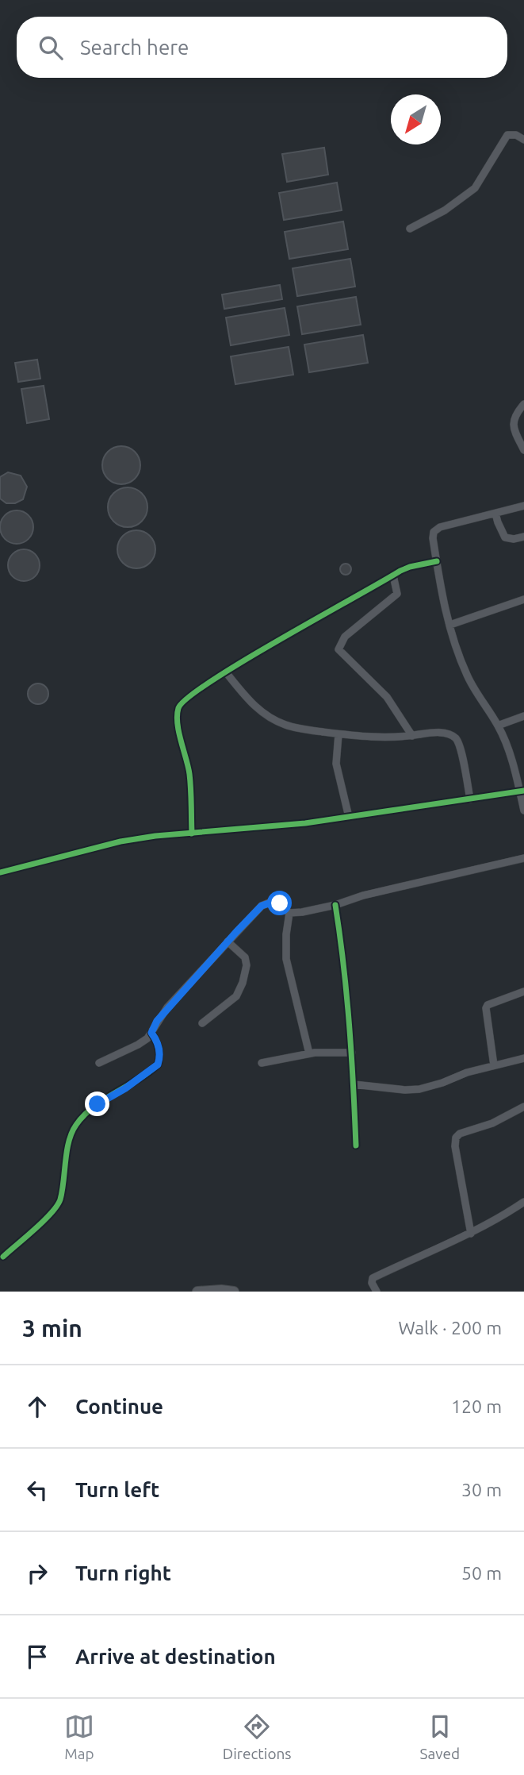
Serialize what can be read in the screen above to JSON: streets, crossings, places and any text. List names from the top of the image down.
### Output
{
  "north": "bottom left",
  "page": {
    "search": "Search here",
    "heading": ["3 min", "Walk · 200 m"],
    "list": [
      ["Continue", "120 m"],
      ["Turn left", "30 m"],
      ["Turn right", "50 m"],
      "Arrive at destination"
    ],
    "nav": ["Map", "Directions", "Saved"]
  }
}
